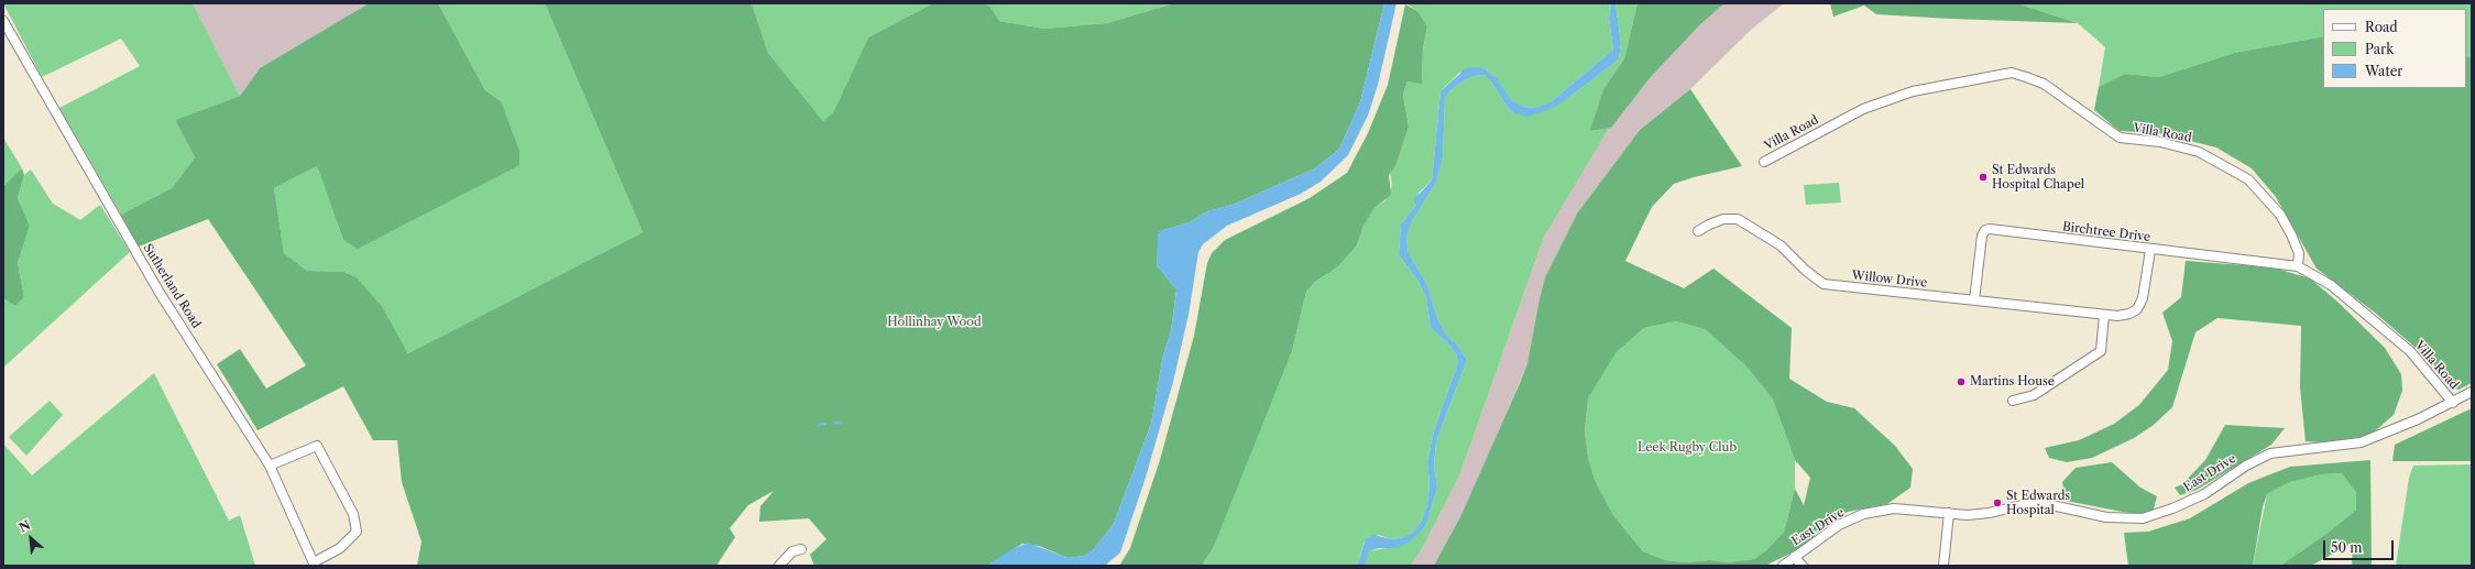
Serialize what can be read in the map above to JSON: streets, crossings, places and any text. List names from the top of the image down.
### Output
{
  "streets": {
    "street": [
      "Villa Road",
      "Birchtree Drive",
      "Willow Drive",
      "Sutherland Road",
      "East Drive"
    ]
  },
  "crossings": [
    ["Villa Road", "Birchtree Drive"],
    ["Villa Road", "East Drive"],
    ["Birchtree Drive", "Willow Drive"]
  ],
  "parks": ["Hollinhay Wood", "Leek Rugby Club"],
  "places": ["St Edwards Hospital Chapel", "Martins House", "St Edwards Hospital"],
  "legend": ["Road", "Park", "Water"],
  "scale_bar": "50 m",
  "north": "top left"
}
